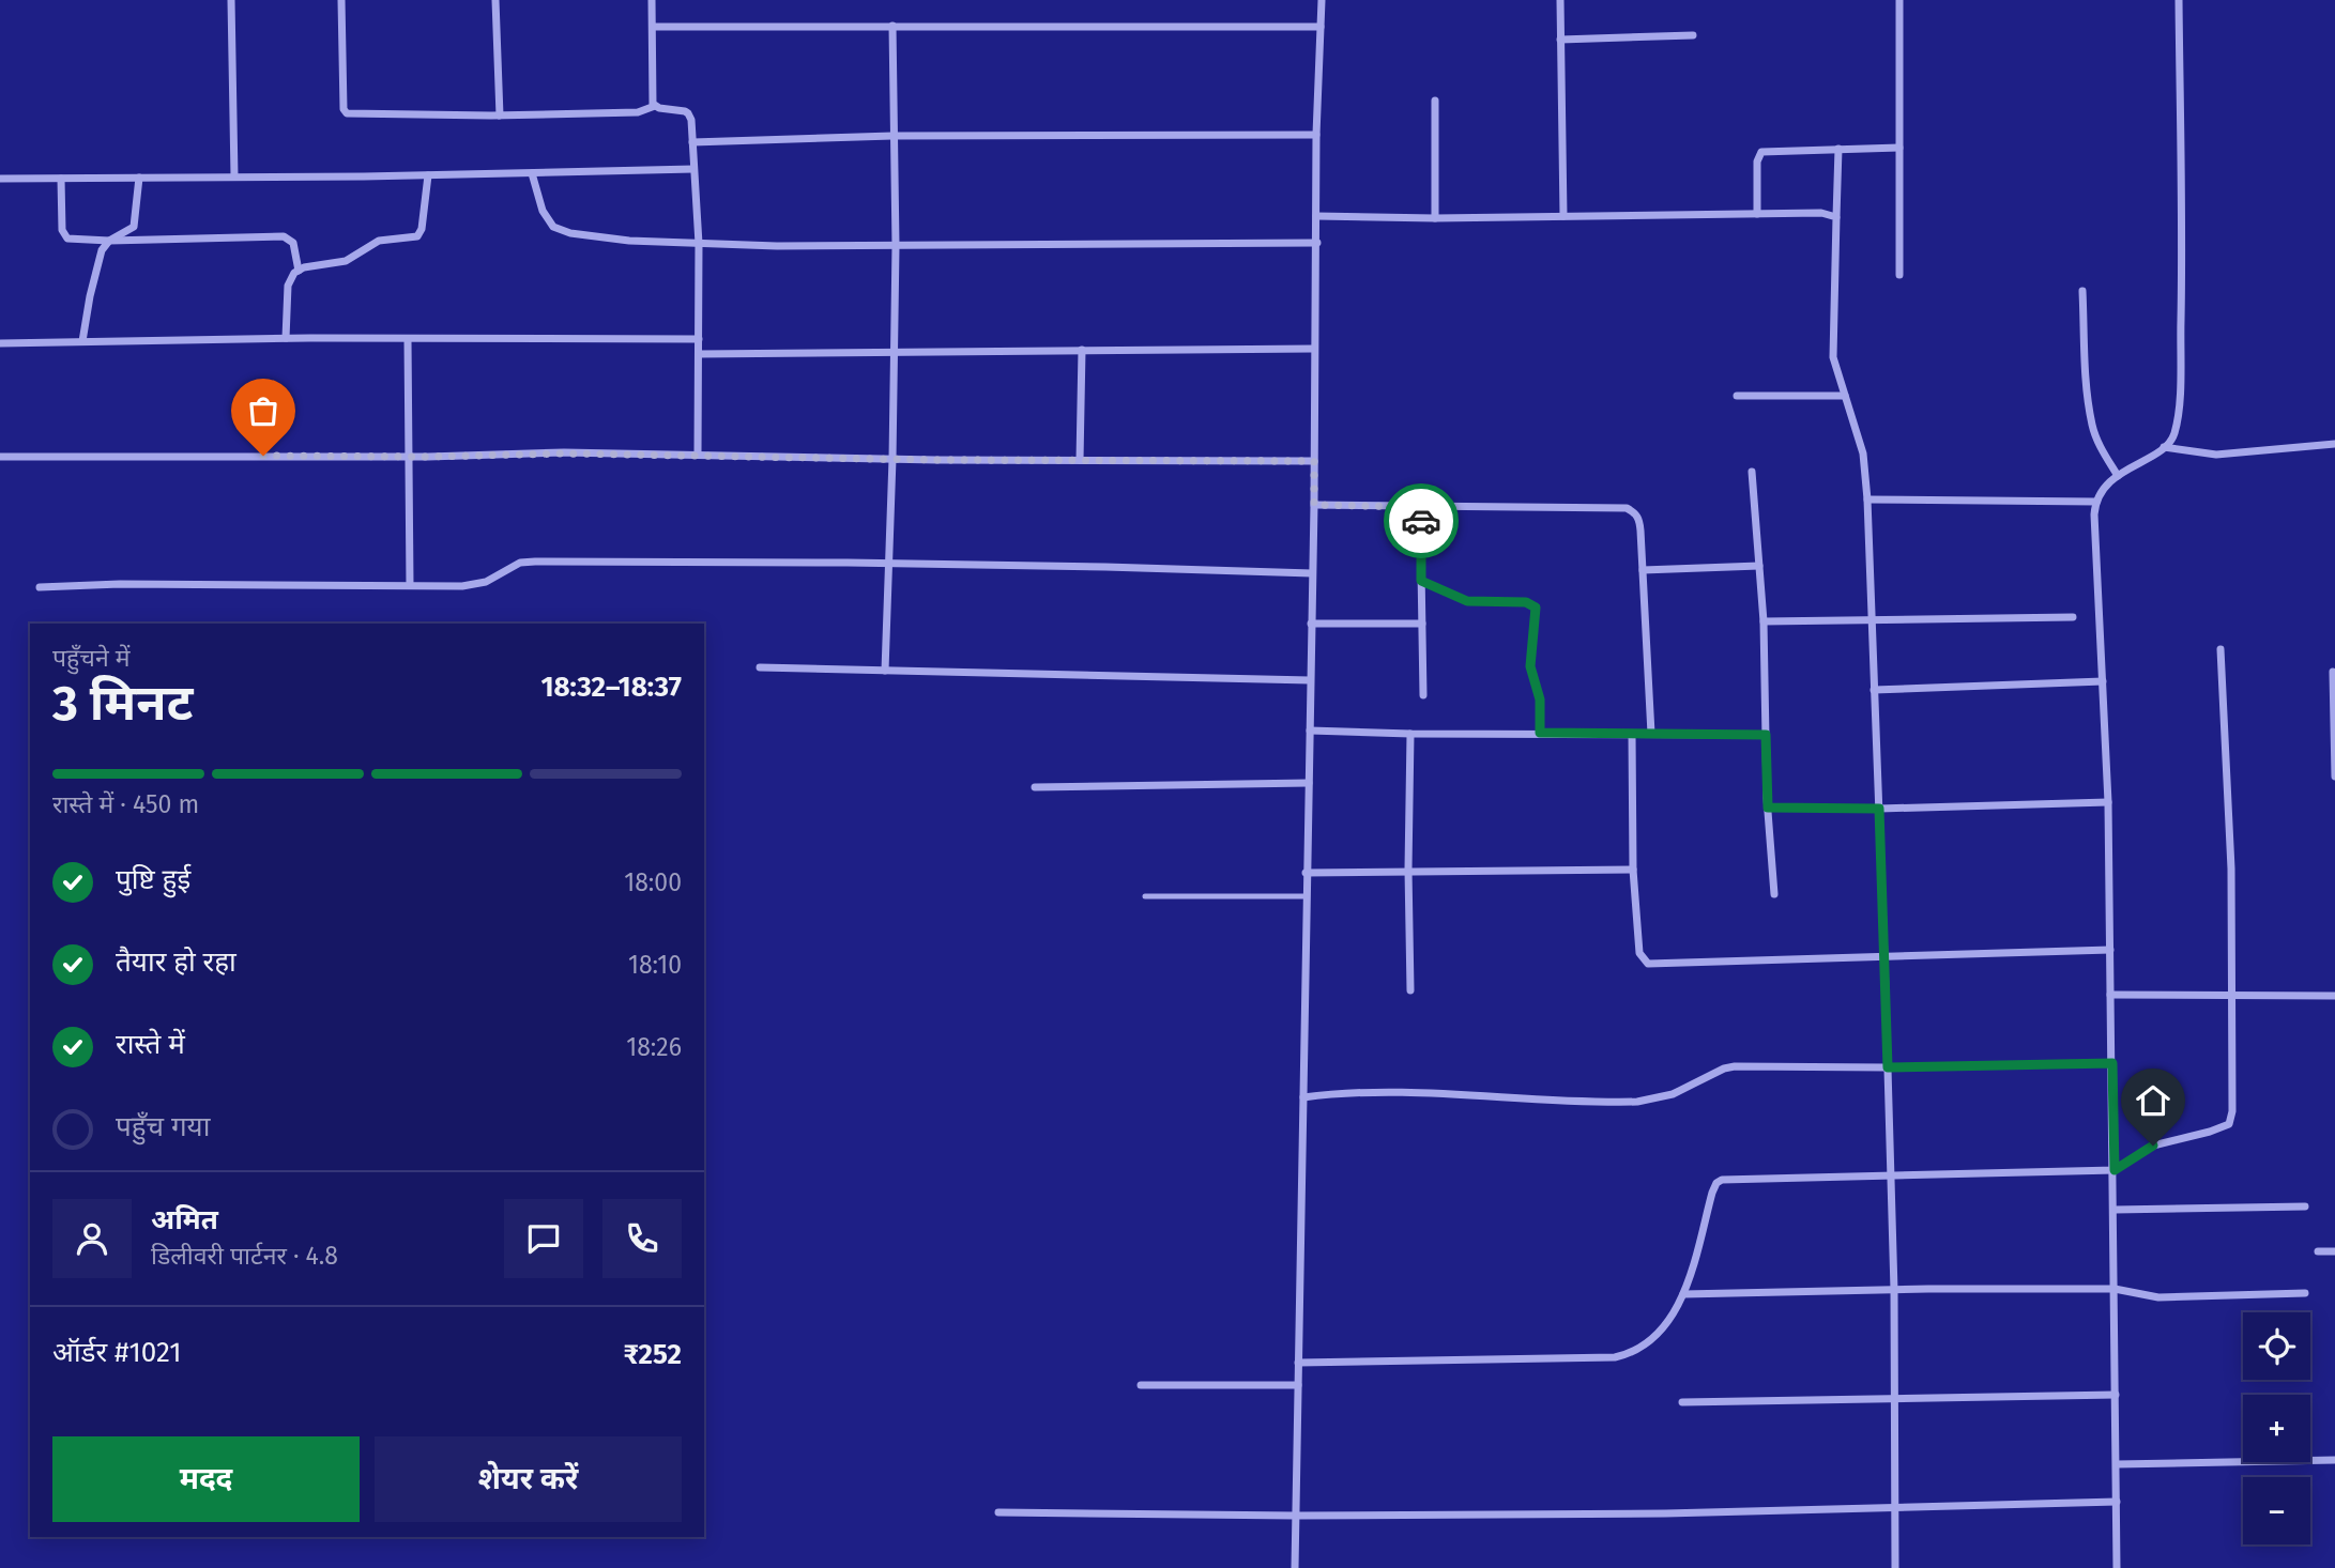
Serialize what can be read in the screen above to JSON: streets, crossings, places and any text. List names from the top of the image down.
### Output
{
  "page": {
    "heading": ["3 मिनट", "पहुँचने में", "18:32–18:37"],
    "panel": [
      "अमित",
      "डिलीवरी पार्टनर · 4.8",
      "ऑर्डर #1021",
      "₹252"
    ],
    "bar": "रास्ते में · 450 m",
    "list": [
      ["पुष्टि हुई", "18:00"],
      ["तैयार हो रहा", "18:10"],
      ["रास्ते में", "18:26"],
      "पहुँच गया"
    ],
    "map_buttons": ["+", "−"],
    "buttons": ["मदद", "शेयर करें"]
  }
}
